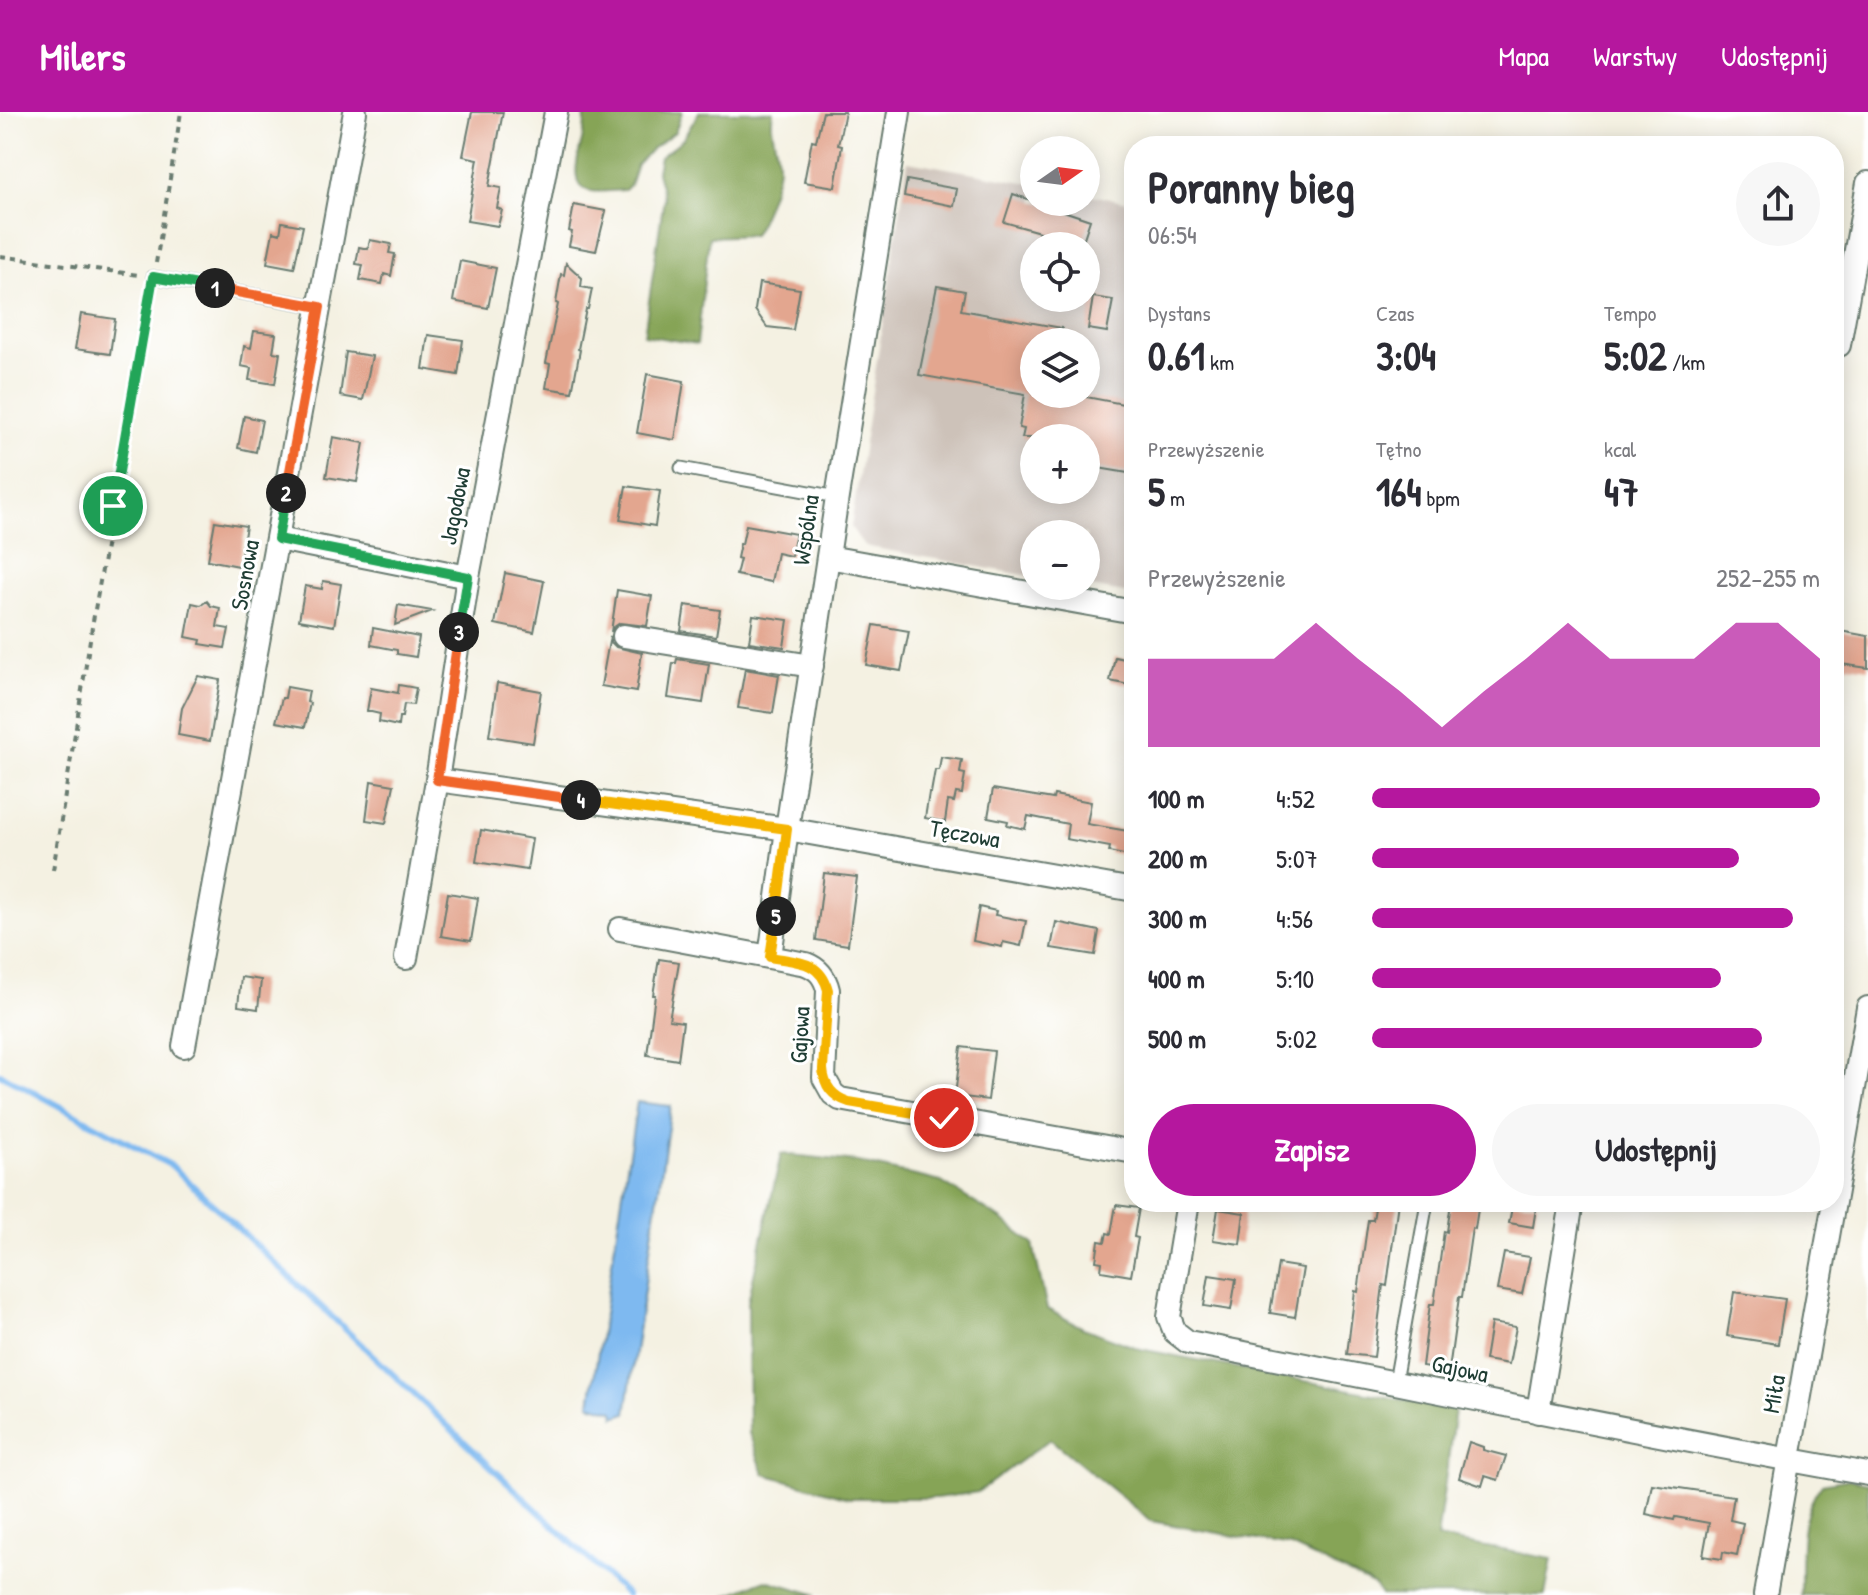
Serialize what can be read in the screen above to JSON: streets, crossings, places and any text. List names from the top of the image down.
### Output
{
  "streets": {
    "street": [
      "Jagodowa",
      "Wspólna",
      "Sosnowa",
      "Tęczowa",
      "Gajowa",
      "Miła"
    ]
  },
  "crossings": [
    ["Jagodowa", "Tęczowa"],
    ["Wspólna", "Tęczowa"],
    ["Wspólna", "Gajowa"],
    ["Gajowa", "Miła"]
  ],
  "north": "right",
  "page": {
    "header": "Milers",
    "nav": ["Mapa", "Warstwy", "Udostępnij"],
    "map_buttons": ["+", "−"],
    "heading": ["Poranny bieg", "06:54"],
    "pins": [
      "1",
      "2",
      "3",
      "4",
      "5"
    ],
    "stats": [
      ["Dystans", "0.61 km"],
      ["Czas", "3:04"],
      ["Tempo", "5:02 /km"],
      ["Przewyższenie", "5 m"],
      ["Tętno", "164 bpm"],
      ["kcal", "47"]
    ],
    "chart": ["Przewyższenie", "252–255 m"],
    "list": [
      {
        "name": "100 m",
        "note": "4:52"
      },
      {
        "name": "200 m",
        "note": "5:07"
      },
      {
        "name": "300 m",
        "note": "4:56"
      },
      {
        "name": "400 m",
        "note": "5:10"
      },
      {
        "name": "500 m",
        "note": "5:02"
      }
    ],
    "buttons": ["Zapisz", "Udostępnij"]
  }
}
